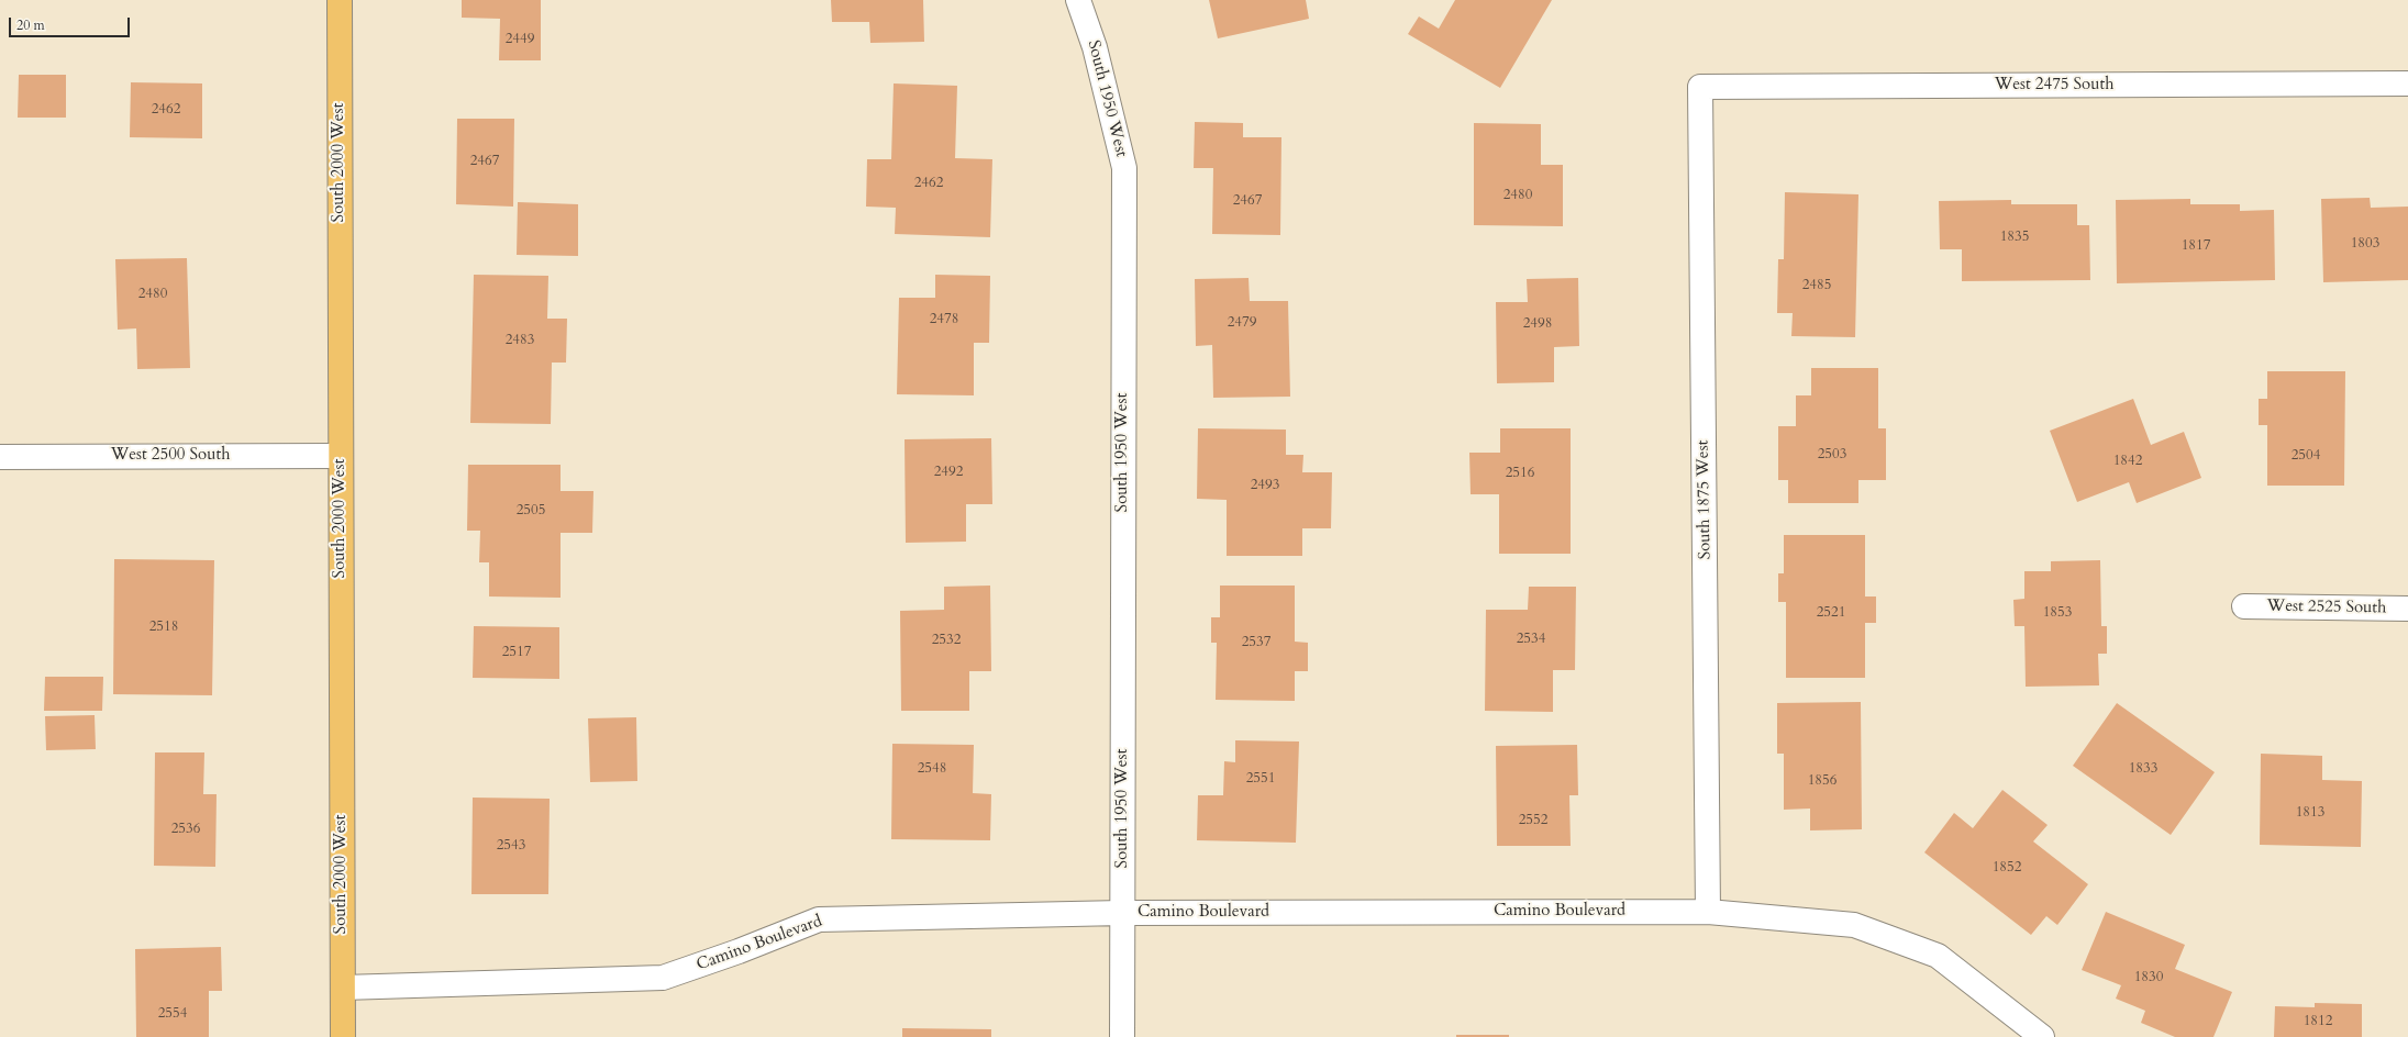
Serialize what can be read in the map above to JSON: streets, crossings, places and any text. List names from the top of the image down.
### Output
{
  "streets": {
    "main road": ["South 2000 West"],
    "street": [
      "West 2475 South",
      "South 1950 West",
      "West 2500 South",
      "South 1875 West",
      "West 2525 South",
      "Camino Boulevard"
    ]
  },
  "crossings": [
    ["West 2475 South", "South 1875 West"],
    ["South 1950 West", "Camino Boulevard"],
    ["South 2000 West", "West 2500 South"],
    ["South 2000 West", "Camino Boulevard"],
    ["South 1875 West", "Camino Boulevard"]
  ],
  "house_numbers": [
    "2449",
    "2462",
    "2467",
    "2462",
    "2480",
    "2467",
    "1835",
    "1803",
    "1817",
    "2485",
    "2480",
    "2478",
    "2479",
    "2498",
    "2483",
    "2503",
    "2504",
    "1842",
    "2492",
    "2516",
    "2493",
    "2505",
    "2521",
    "1853",
    "2518",
    "2534",
    "2532",
    "2537",
    "2517",
    "2548",
    "1833",
    "2551",
    "1856",
    "1813",
    "2552",
    "2536",
    "2543",
    "1852",
    "1830",
    "2554",
    "1812"
  ],
  "scale_bar": "20 m"
}
